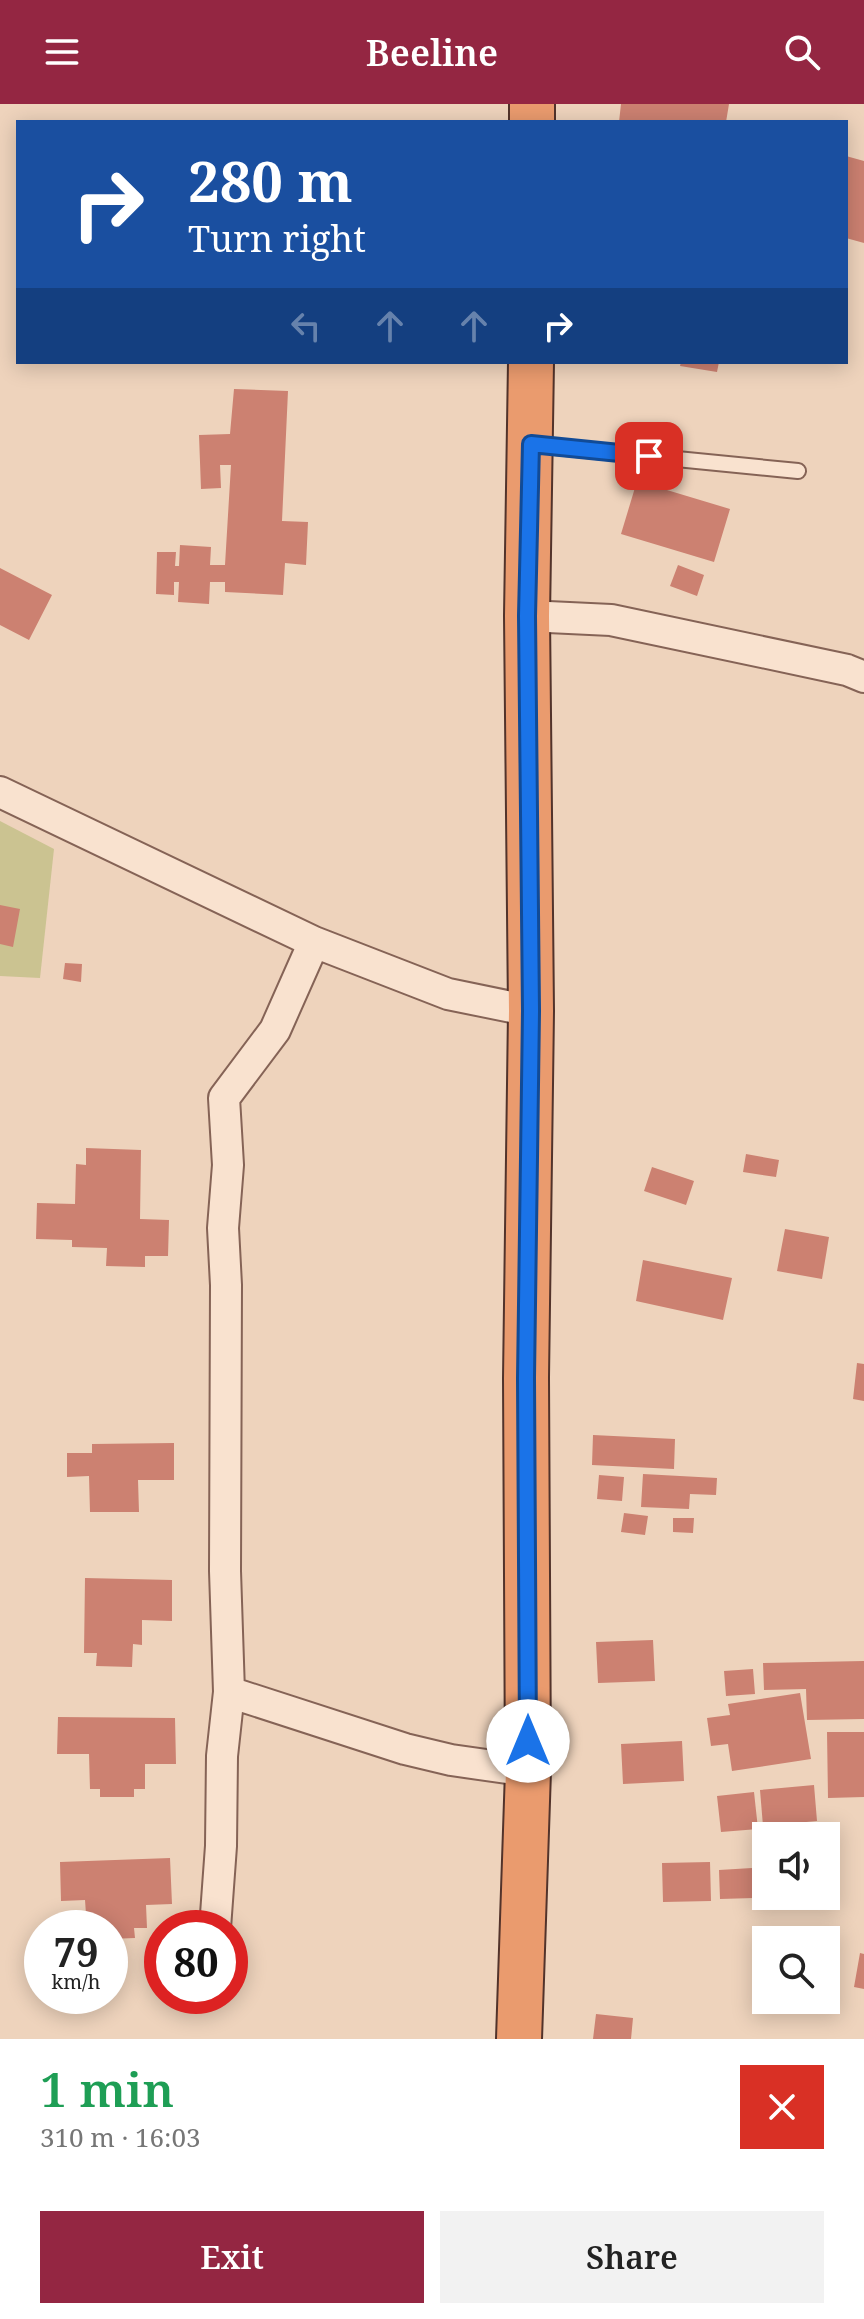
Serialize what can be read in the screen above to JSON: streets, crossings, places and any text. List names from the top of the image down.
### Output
{
  "page": {
    "header": "Beeline",
    "turn": ["280 m", "Turn right"],
    "speed": "79 km/h",
    "limit": "80",
    "heading": ["1 min", "310 m · 16:03"],
    "buttons": ["Exit", "Share"]
  }
}
